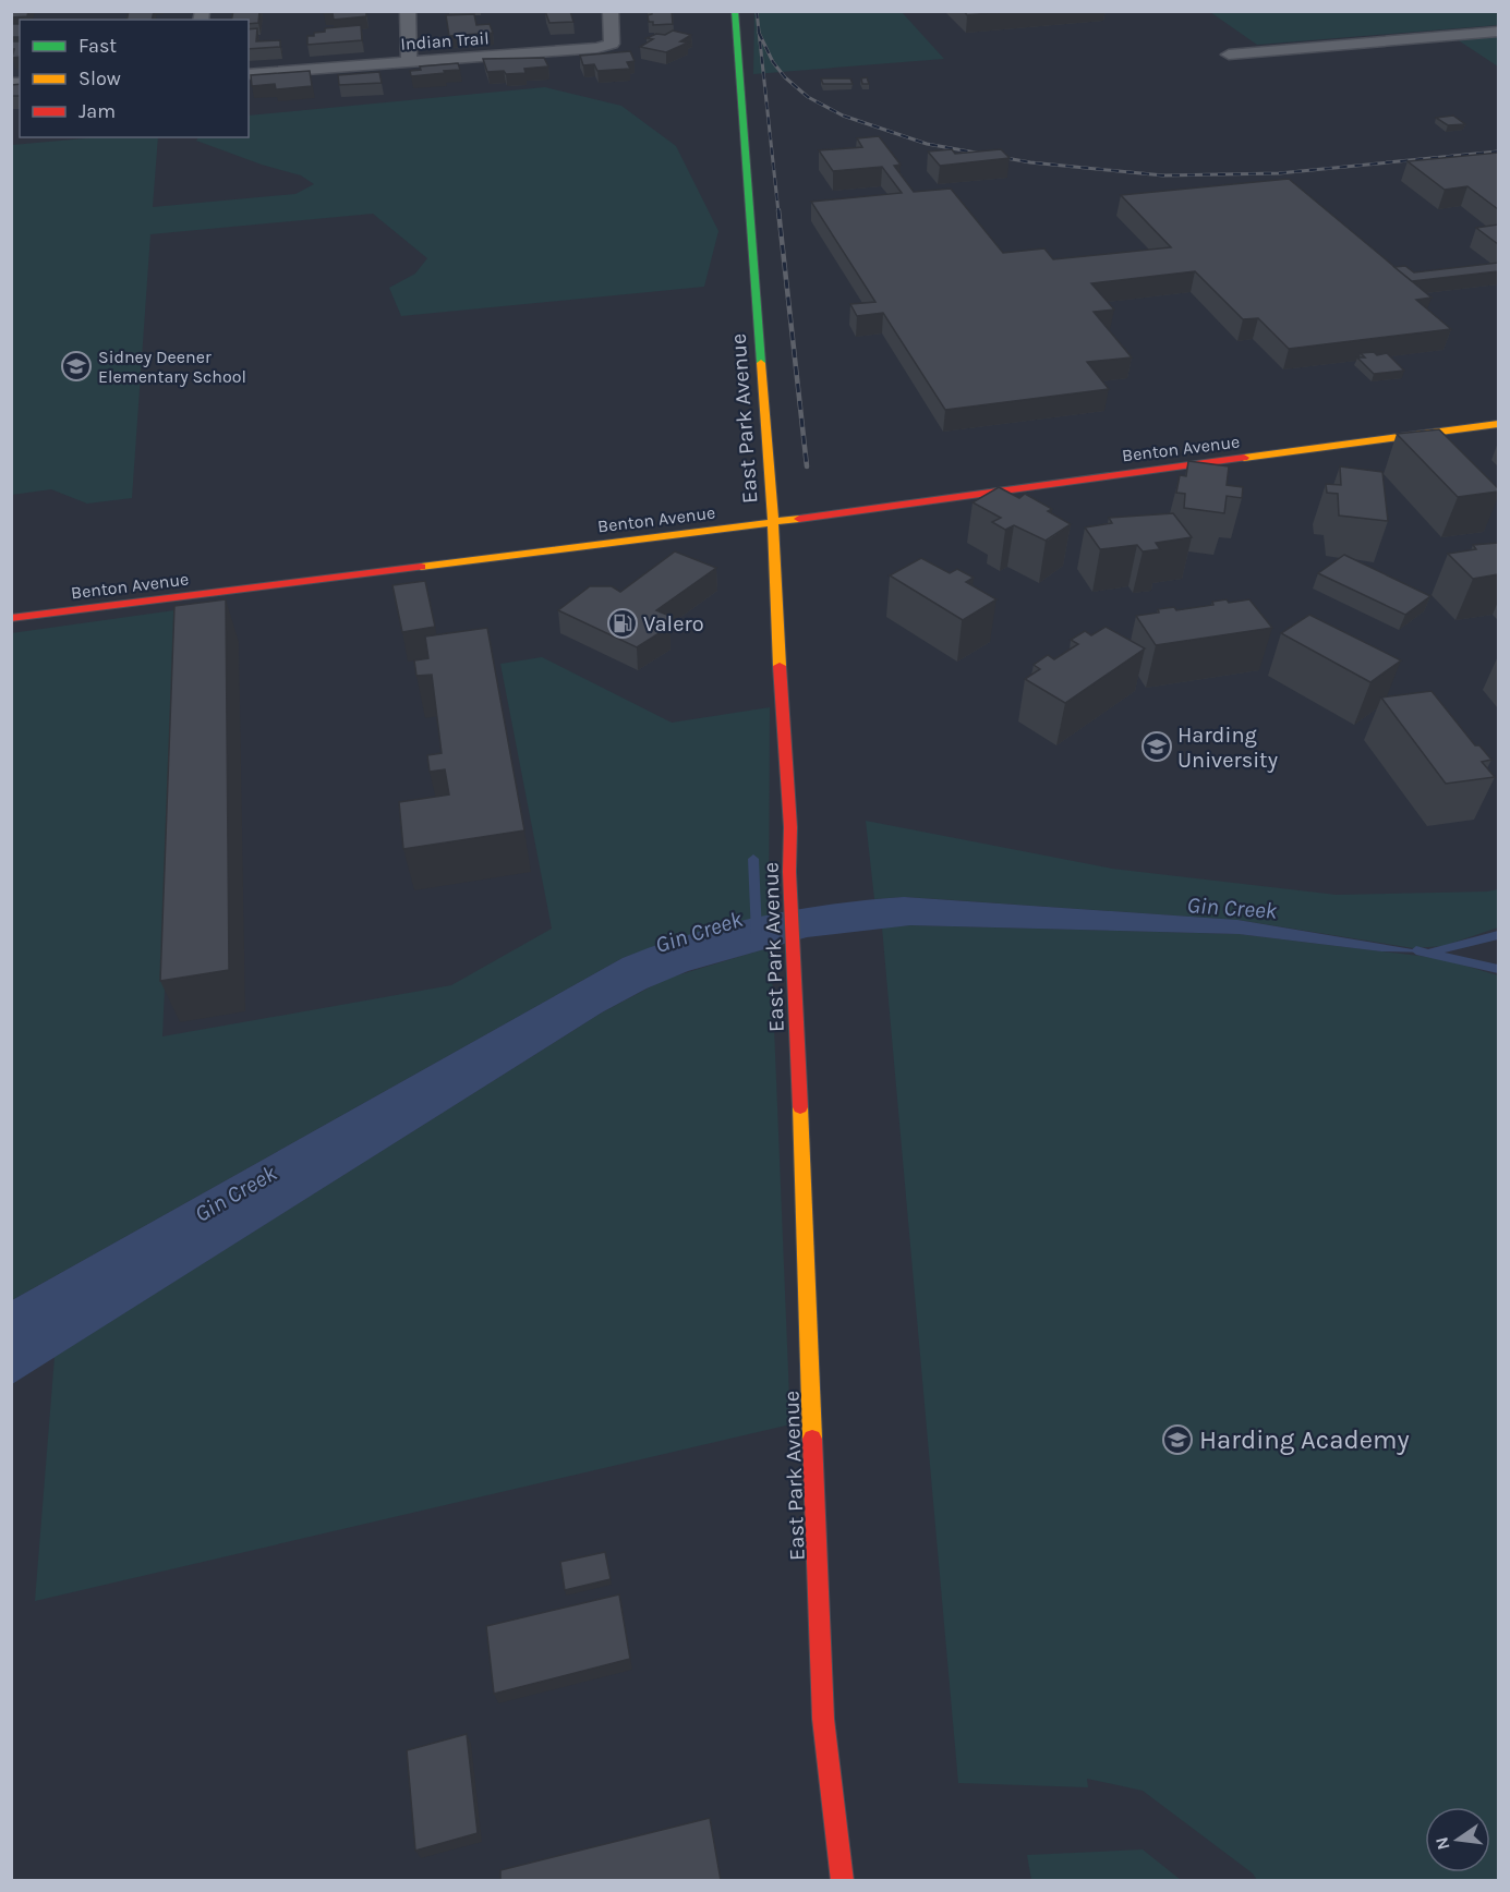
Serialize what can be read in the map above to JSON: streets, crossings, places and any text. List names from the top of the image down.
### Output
{
  "streets": {
    "street": ["Indian Trail", "East Park Avenue", "Benton Avenue"]
  },
  "crossings": [
    ["East Park Avenue", "Benton Avenue"]
  ],
  "water": ["Gin Creek"],
  "places": {
    "school or university": ["Sidney Deener Elementary School", "Harding University", "Harding Academy"],
    "fuel station": ["Valero"]
  },
  "legend": ["Fast", "Slow", "Jam"],
  "north": "left"
}
